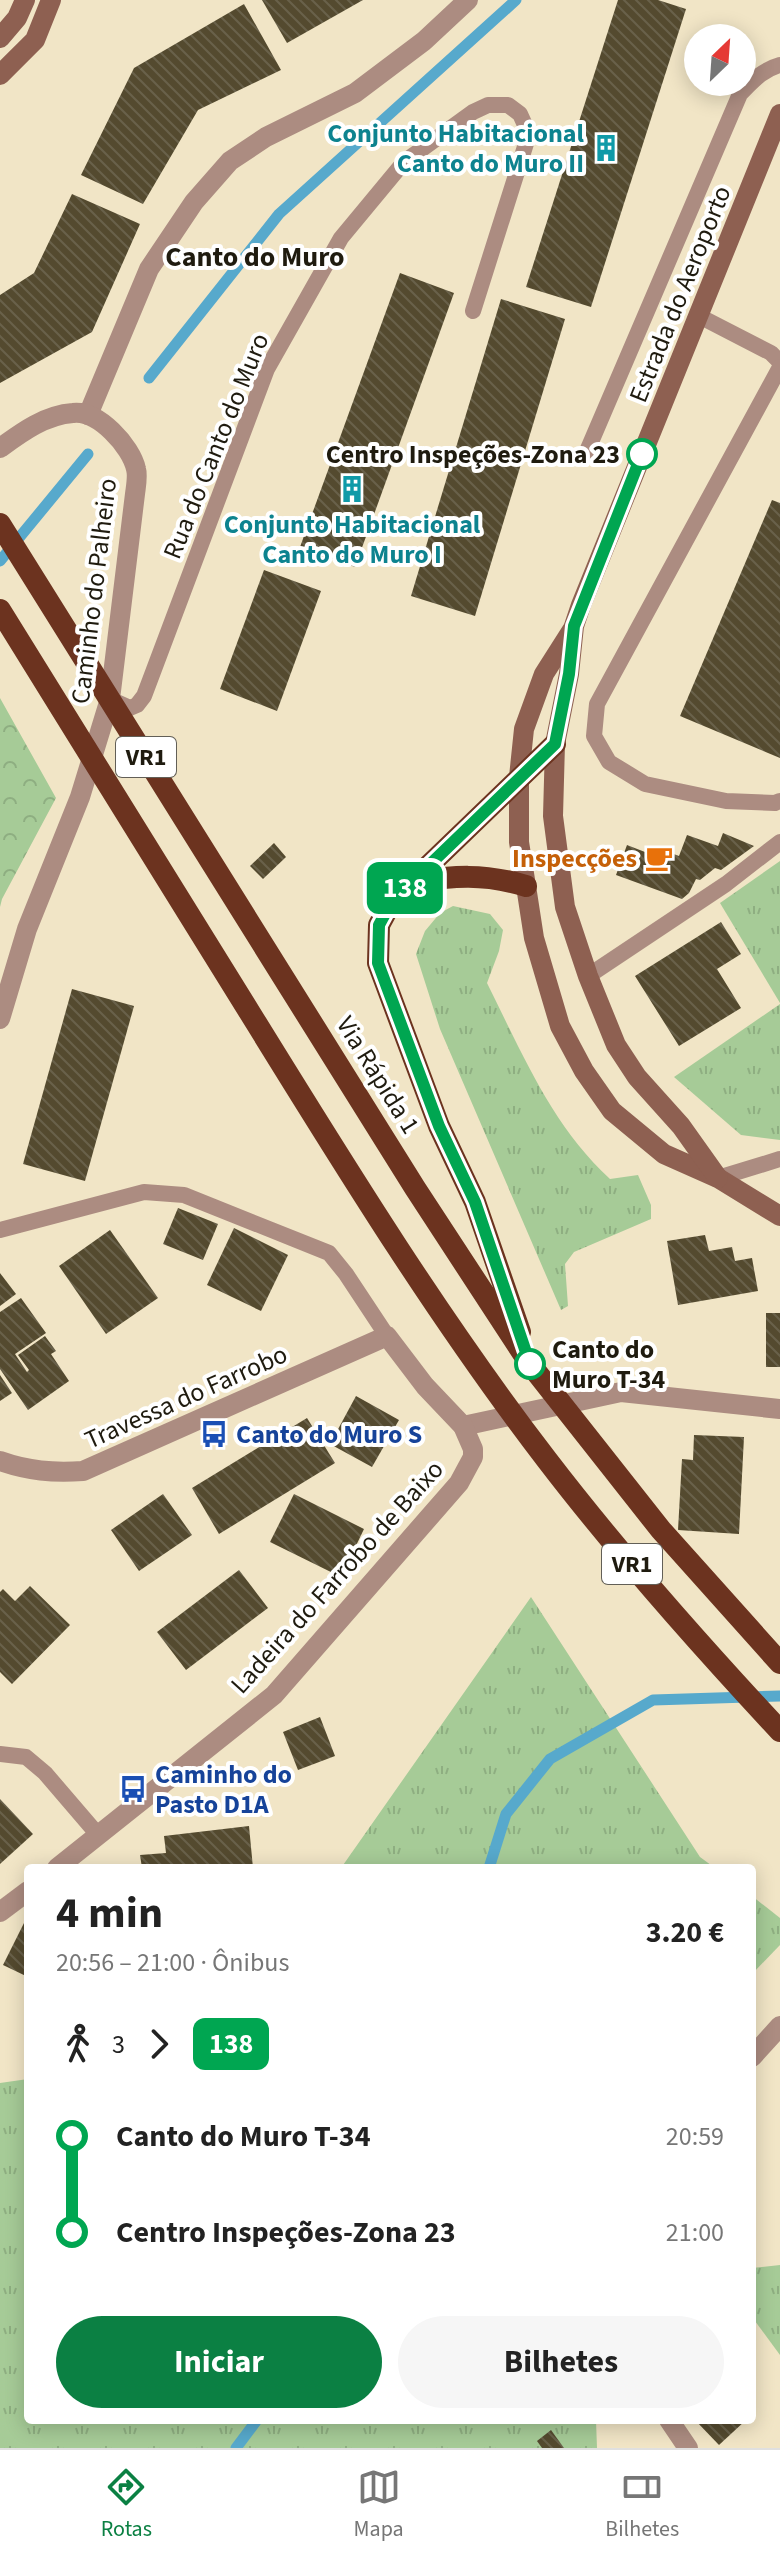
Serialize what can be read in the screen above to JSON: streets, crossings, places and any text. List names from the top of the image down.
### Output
{
  "streets": {
    "highway": ["VR1", "Via Rápida 1"],
    "main road": ["Estrada do Aeroporto"],
    "street": ["Caminho do Palheiro", "Travessa do Farrobo", "Ladeira do Farrobo de Baixo"],
    "lane": ["Rua do Canto do Muro"]
  },
  "crossings": [
    ["Rua do Canto do Muro", "Caminho do Palheiro"]
  ],
  "districts": ["Canto do Muro"],
  "places": {
    "building": ["Conjunto Habitacional Canto do Muro II", "Conjunto Habitacional Canto do Muro I"],
    "other": ["Centro Inspeções-Zona 23", "Canto do Muro T-34"],
    "cafe": ["Inspecções"],
    "bus stop": ["Canto do Muro S", "Caminho do Pasto D1A"]
  },
  "lines": ["bus line 138"],
  "north": "top right",
  "page": {
    "on_map": "138",
    "heading": ["4 min", "20:56 – 21:00 · Ônibus", "3.20 €"],
    "legs": ["3", "138"],
    "list": [
      {
        "name": "Canto do Muro T-34",
        "value": "20:59"
      },
      {
        "name": "Centro Inspeções-Zona 23",
        "value": "21:00"
      }
    ],
    "buttons": ["Iniciar", "Bilhetes"],
    "tabs": ["Rotas", "Mapa", "Bilhetes"]
  }
}
